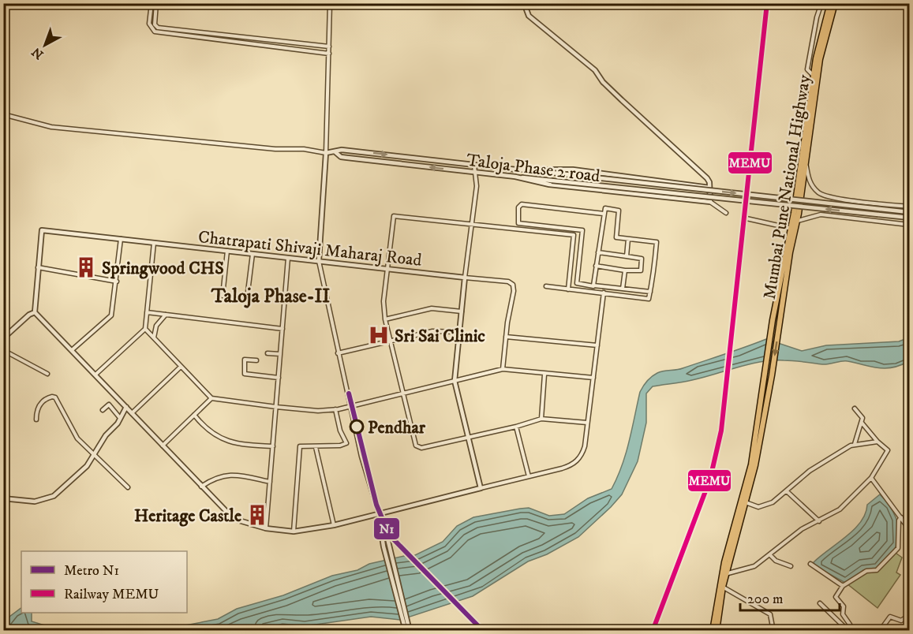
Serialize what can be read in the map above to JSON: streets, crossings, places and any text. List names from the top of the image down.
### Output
{
  "streets": {
    "highway": ["Mumbai Pune National Highway"],
    "street": ["Taloja Phase 2 road", "Chatrapati Shivaji Maharaj Road"]
  },
  "districts": ["Taloja Phase-II"],
  "places": {
    "building": ["Springwood CHS", "Heritage Castle"],
    "hospital": ["Sri Sai Clinic"],
    "other": ["Pendhar"]
  },
  "lines": ["rail line MEMU", "metro line N1"],
  "legend": ["Metro N1", "Railway MEMU"],
  "scale_bar": "200 m",
  "north": "bottom left"
}
